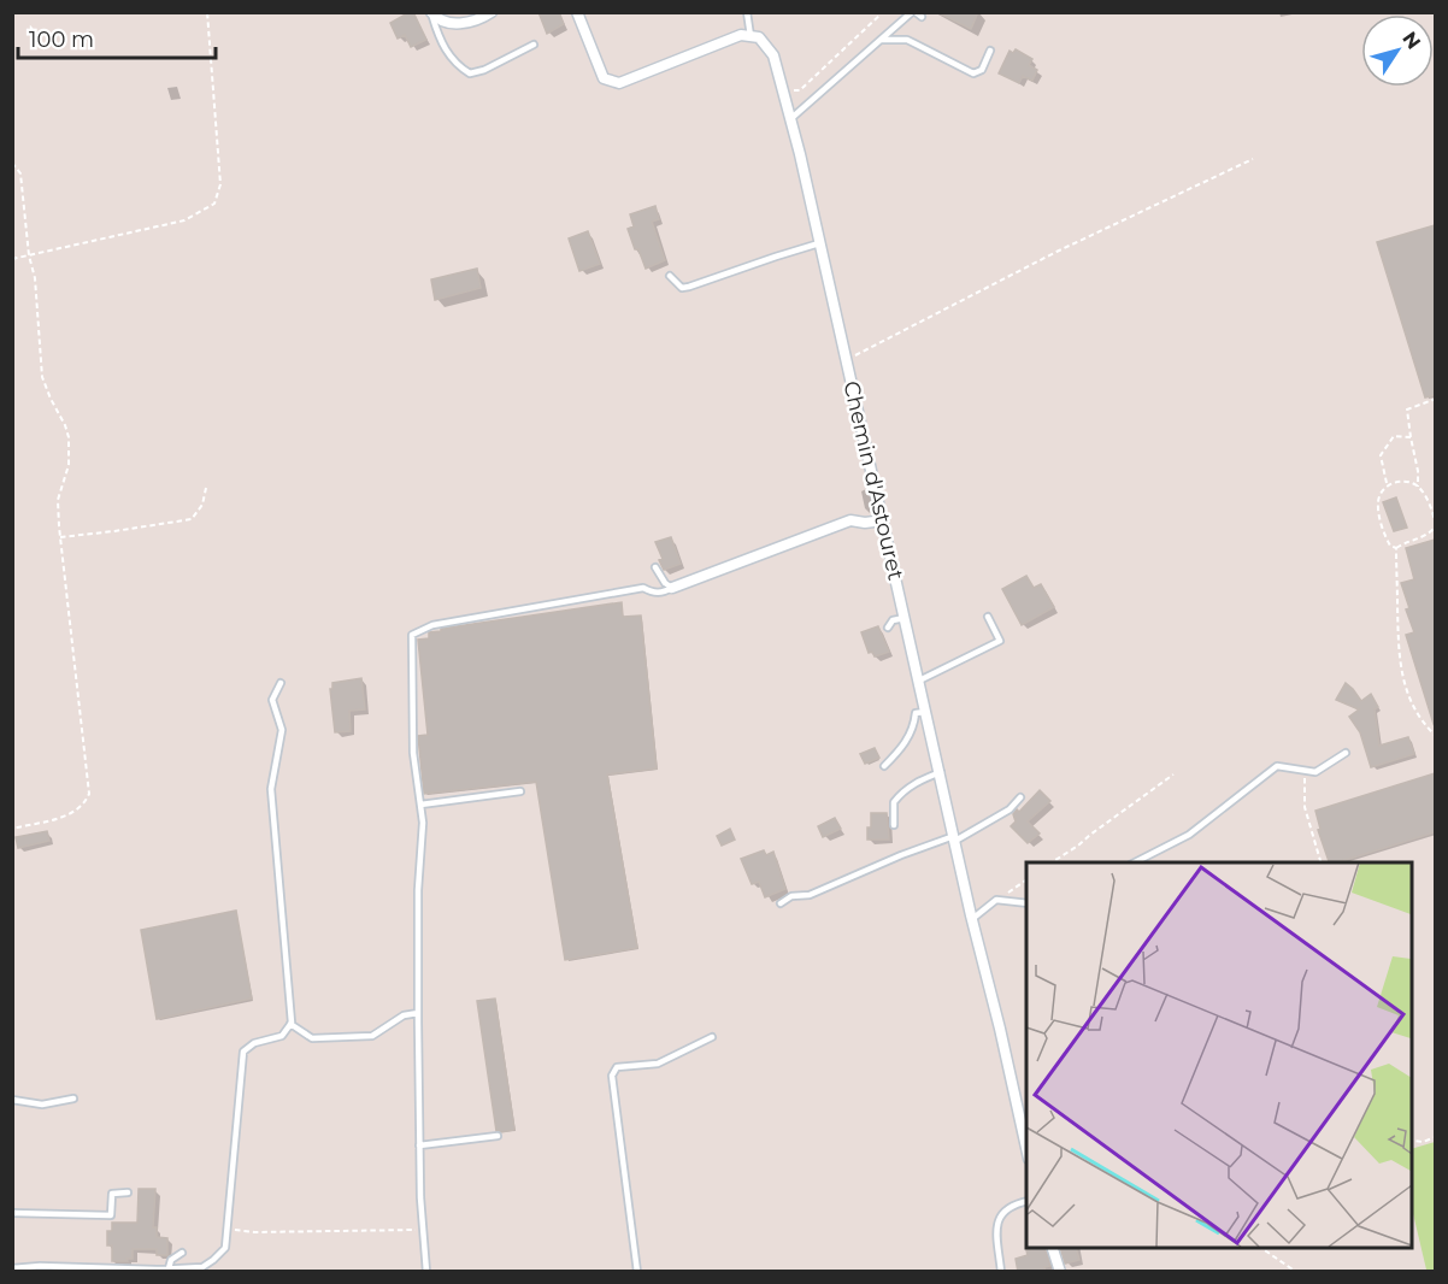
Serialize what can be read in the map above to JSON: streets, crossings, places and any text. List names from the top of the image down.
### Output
{
  "streets": {
    "street": ["Chemin d'Astouret"]
  },
  "scale_bar": "100 m",
  "north": "top right"
}
